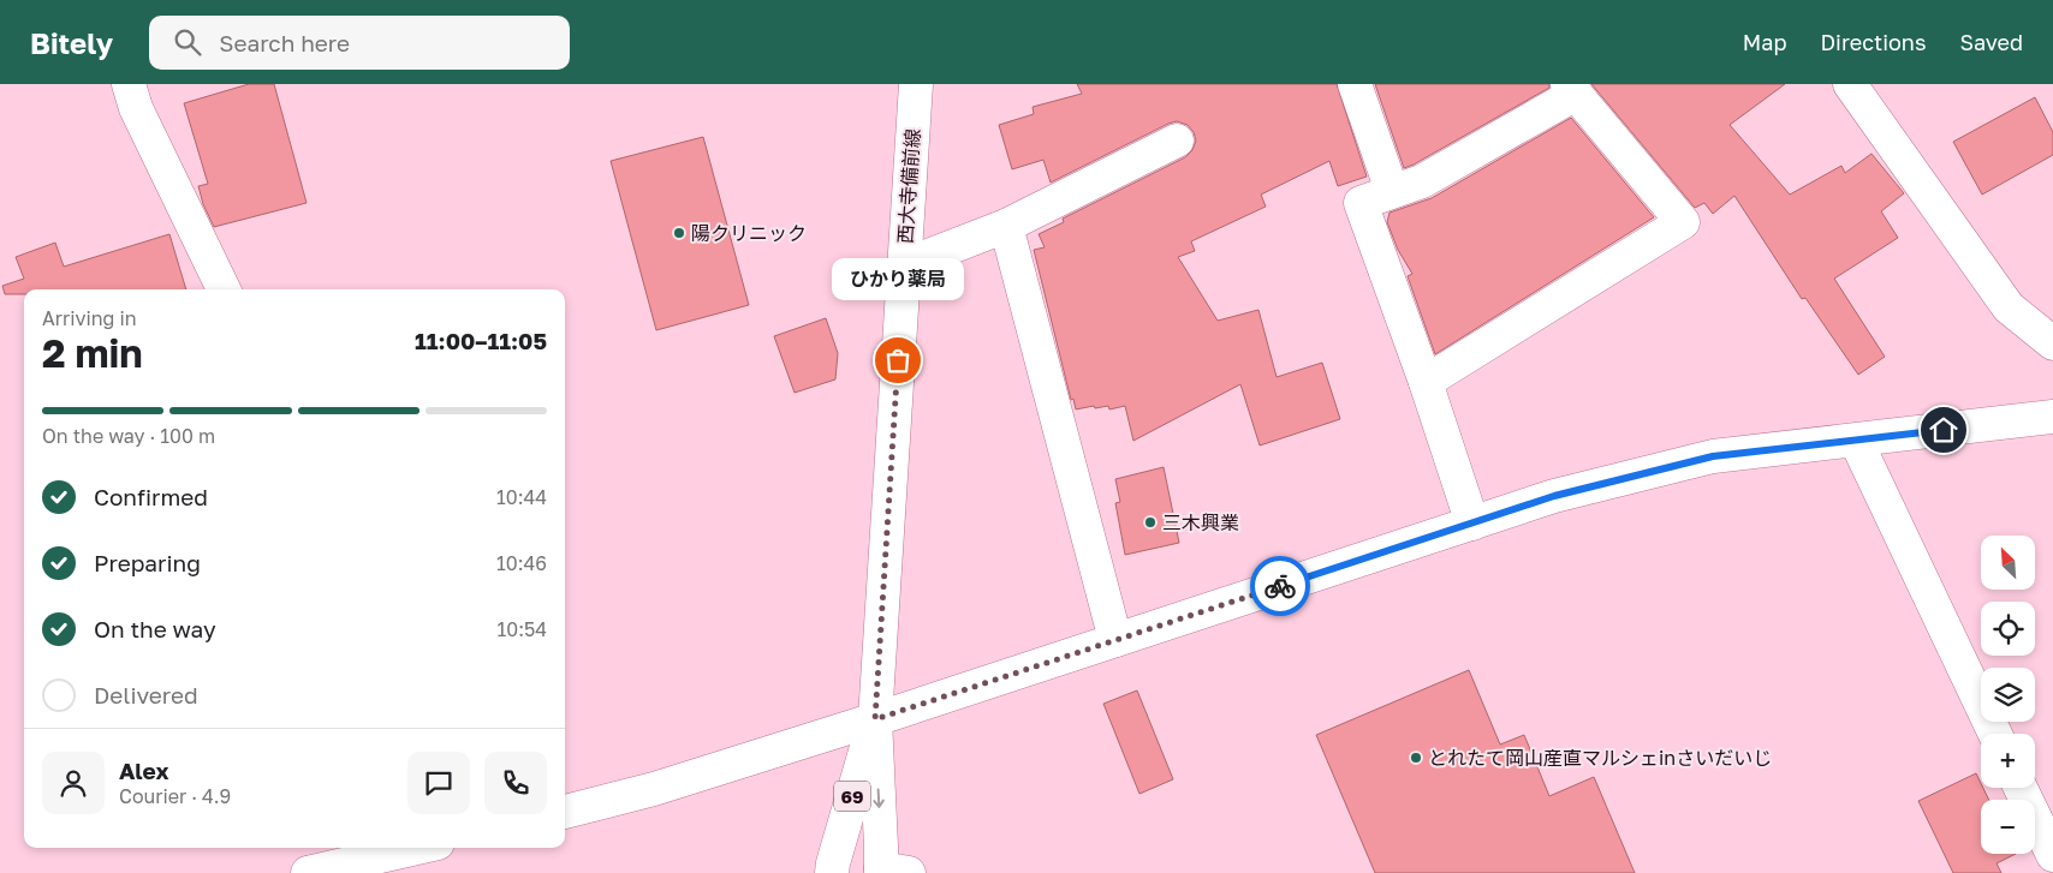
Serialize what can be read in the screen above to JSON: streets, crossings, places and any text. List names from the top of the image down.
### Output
{
  "streets": {
    "street": ["西大寺備前線", "69"]
  },
  "places": [
    "陽クリニック",
    "ひかり薬局",
    "三木興業",
    "とれたて岡山産直マルシェinさいだいじ"
  ],
  "north": "top left",
  "page": {
    "header": "Bitely",
    "search": "Search here",
    "nav": ["Map", "Directions", "Saved"],
    "bubble": "ひかり薬局",
    "heading": ["2 min", "Arriving in", "11:00–11:05"],
    "panel": ["Alex", "Courier · 4.9"],
    "bar": "On the way · 100 m",
    "list": [
      ["Confirmed", "10:44"],
      ["Preparing", "10:46"],
      ["On the way", "10:54"],
      "Delivered"
    ],
    "map_buttons": ["+", "−"]
  }
}
